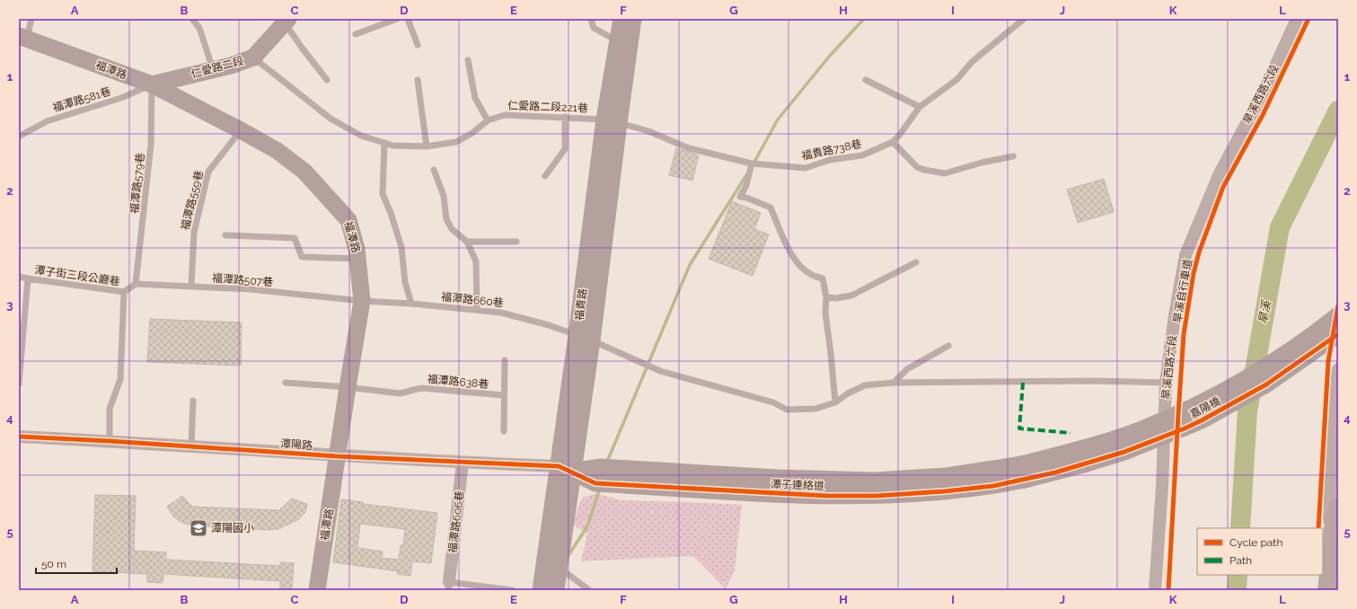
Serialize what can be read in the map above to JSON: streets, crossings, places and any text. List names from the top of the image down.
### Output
{
  "streets": {
    "street": [
      "仁愛路二段",
      "福潭路",
      "旱溪西路六段",
      "福貴路",
      "嘉陽橋",
      "潭陽路",
      "潭子連絡道",
      "福潭路606巷"
    ],
    "lane": [
      "福潭路581巷",
      "仁愛路二段221巷",
      "福貴路738巷",
      "福潭路579巷",
      "福潭路559巷",
      "潭子街三段公廳巷",
      "福潭路507巷",
      "福潭路660巷",
      "福潭路638巷"
    ],
    "cycle path": ["旱溪自行車道"]
  },
  "crossings": [
    ["仁愛路二段", "福潭路"],
    ["仁愛路二段", "福潭路581巷"],
    ["仁愛路二段", "仁愛路二段221巷"],
    ["仁愛路二段", "福潭路579巷"],
    ["福潭路", "福潭路581巷"],
    ["福潭路", "福潭路579巷"],
    ["福潭路", "福潭路559巷"],
    ["福潭路", "福潭路507巷"],
    ["福潭路", "福潭路660巷"],
    ["福潭路", "福潭路638巷"],
    ["福潭路", "潭陽路"],
    ["旱溪西路六段", "福潭路660巷"],
    ["福潭路581巷", "福潭路579巷"],
    ["仁愛路二段221巷", "福貴路738巷"],
    ["仁愛路二段221巷", "福貴路"],
    ["福貴路738巷", "福貴路"],
    ["福潭路579巷", "福潭路507巷"],
    ["福潭路559巷", "福潭路507巷"],
    ["潭子街三段公廳巷", "潭陽路"],
    ["福潭路507巷", "福潭路660巷"],
    ["福潭路660巷", "福貴路"],
    ["福貴路", "潭陽路"],
    ["福貴路", "潭子連絡道"],
    ["嘉陽橋", "潭子連絡道"],
    ["潭陽路", "潭子連絡道"],
    ["潭陽路", "福潭路606巷"]
  ],
  "water": ["旱溪"],
  "places": {
    "school or university": ["潭陽國小"]
  },
  "legend": ["Cycle path", "Path"],
  "scale_bar": "50 m",
  "grid": {
    "columns": [
      "A",
      "B",
      "C",
      "D",
      "E",
      "F",
      "G",
      "H",
      "I",
      "J",
      "K",
      "L"
    ],
    "rows": [
      "1",
      "2",
      "3",
      "4",
      "5"
    ]
  }
}
